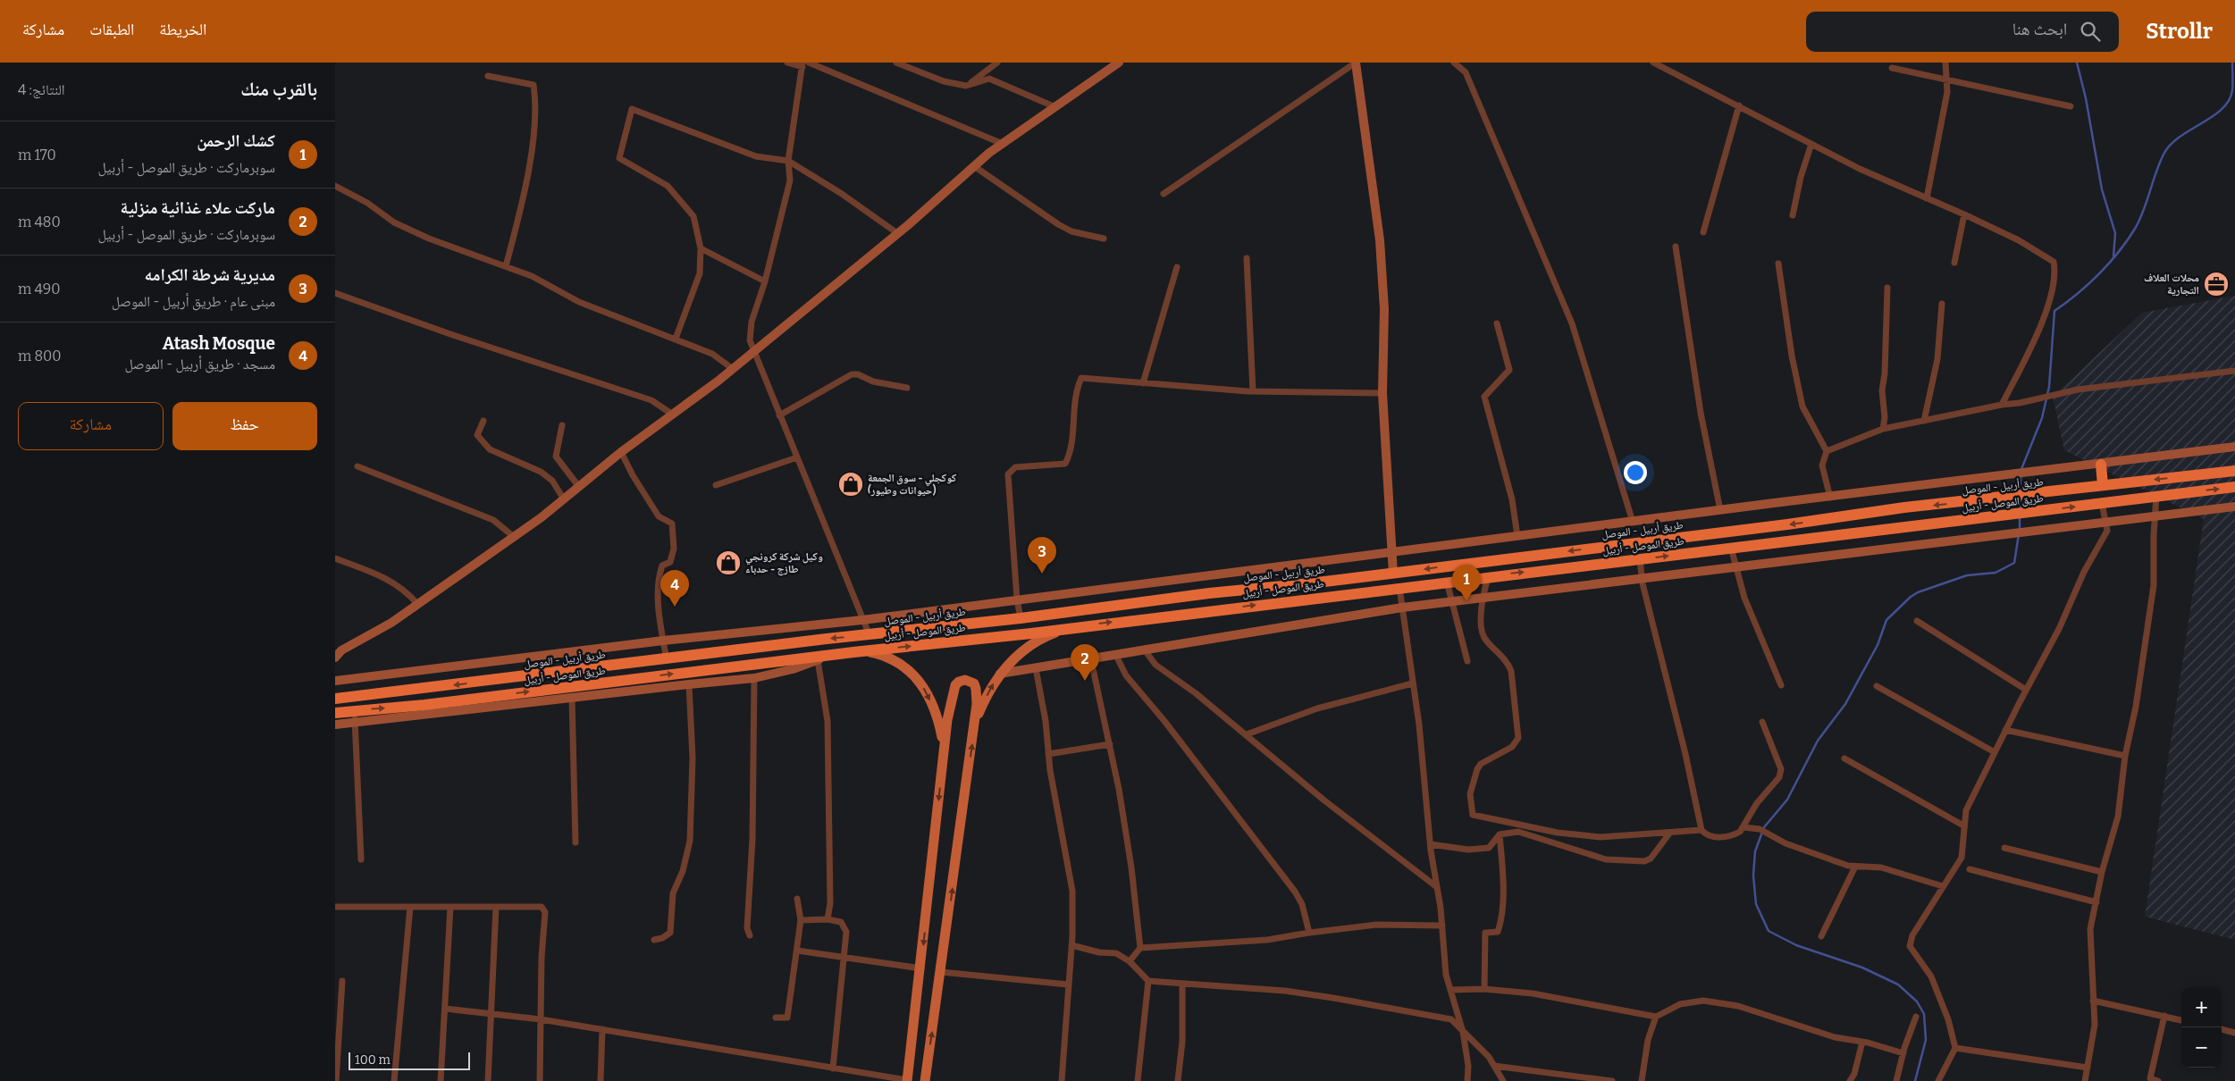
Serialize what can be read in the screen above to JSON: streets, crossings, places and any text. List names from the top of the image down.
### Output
{
  "streets": {
    "highway": ["طريق أربيل - الموصل", "طريق الموصل - أربيل"]
  },
  "one_way": ["طريق أربيل - الموصل", "طريق الموصل - أربيل"],
  "places": {
    "office": ["محلات العلاف التجارية"],
    "shop": ["كوكجلي - سوق الجمعة (حيوانات وطيور)", "وكيل شركة كرونجي طازج - حدباء"]
  },
  "scale_bar": "100 m",
  "page": {
    "header": "Strollr",
    "search": "ابحث هنا",
    "nav": ["الخريطة", "الطبقات", "مشاركة"],
    "heading": ["بالقرب منك", "النتائج: 4"],
    "list": [
      {
        "mark": "1",
        "name": "كشك الرحمن",
        "note": "سوبرماركت · طريق الموصل - أربيل",
        "value": "170 m"
      },
      {
        "mark": "2",
        "name": "ماركت علاء غذائية منزلية",
        "note": "سوبرماركت · طريق الموصل - أربيل",
        "value": "480 m"
      },
      {
        "mark": "3",
        "name": "مديرية شرطة الكرامه",
        "note": "مبنى عام · طريق أربيل - الموصل",
        "value": "490 m"
      },
      {
        "mark": "4",
        "name": "Atash Mosque",
        "note": "مسجد · طريق أربيل - الموصل",
        "value": "800 m"
      }
    ],
    "buttons": ["حفظ", "مشاركة"],
    "pins": [
      "3",
      "1",
      "4",
      "2"
    ],
    "map_buttons": ["+", "−"],
    "scale": "100 m"
  }
}
